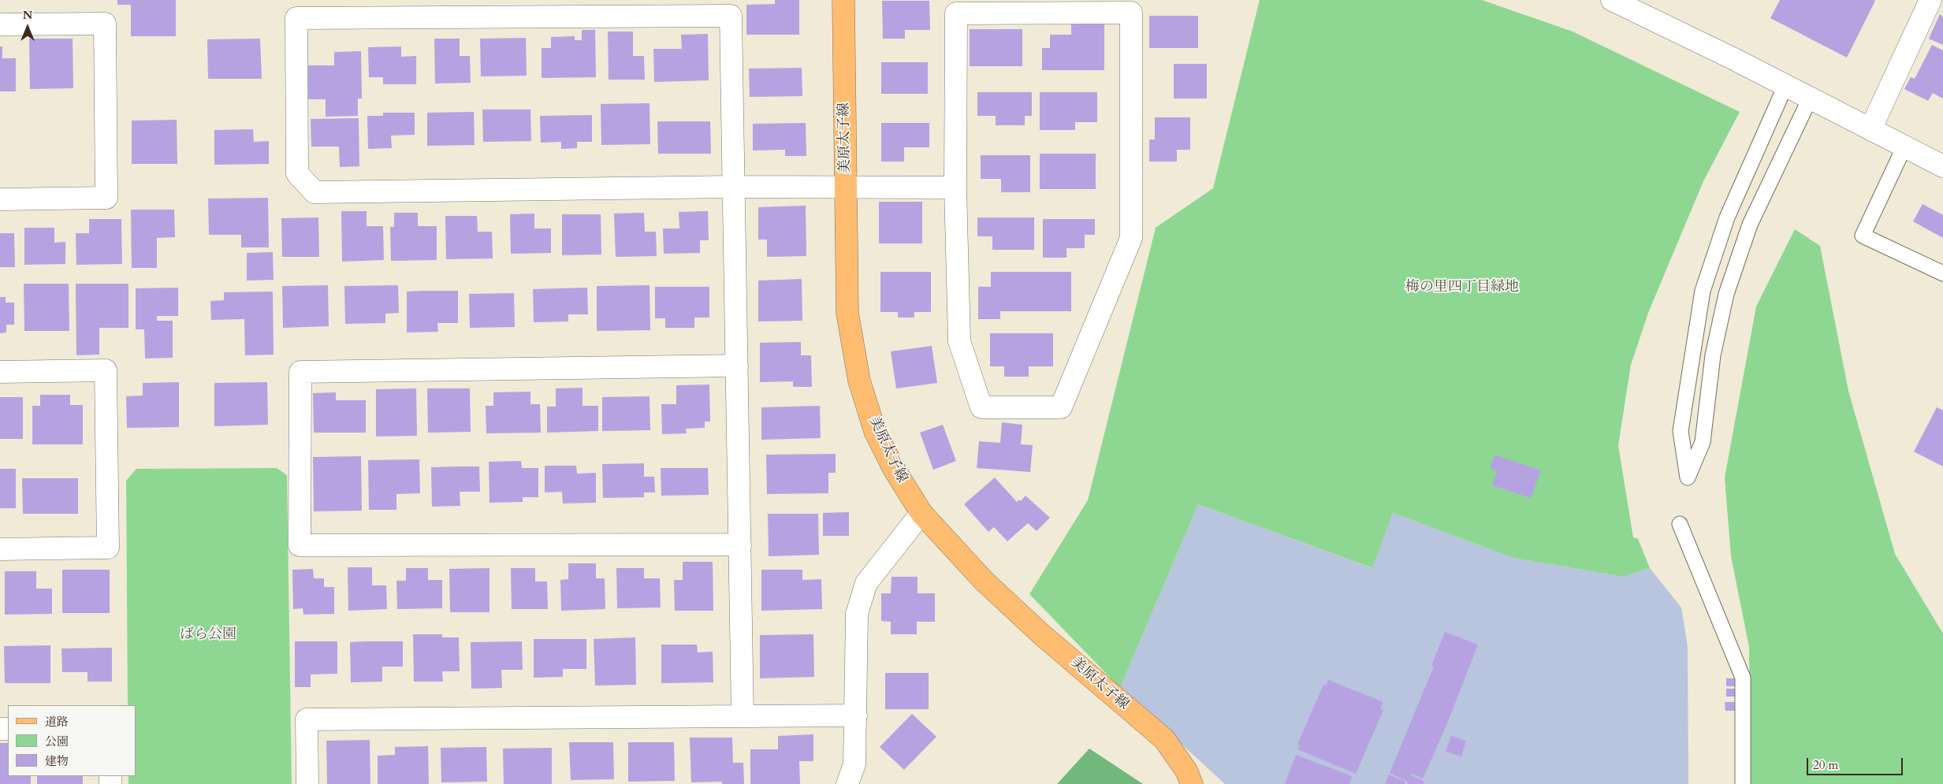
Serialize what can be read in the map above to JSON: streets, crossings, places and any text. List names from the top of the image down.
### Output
{
  "streets": {
    "main road": ["美原太子線"]
  },
  "parks": ["梅の里四丁目緑地", "ばら公園"],
  "legend": ["道路", "公園", "建物"],
  "scale_bar": "20 m",
  "north": "top"
}
